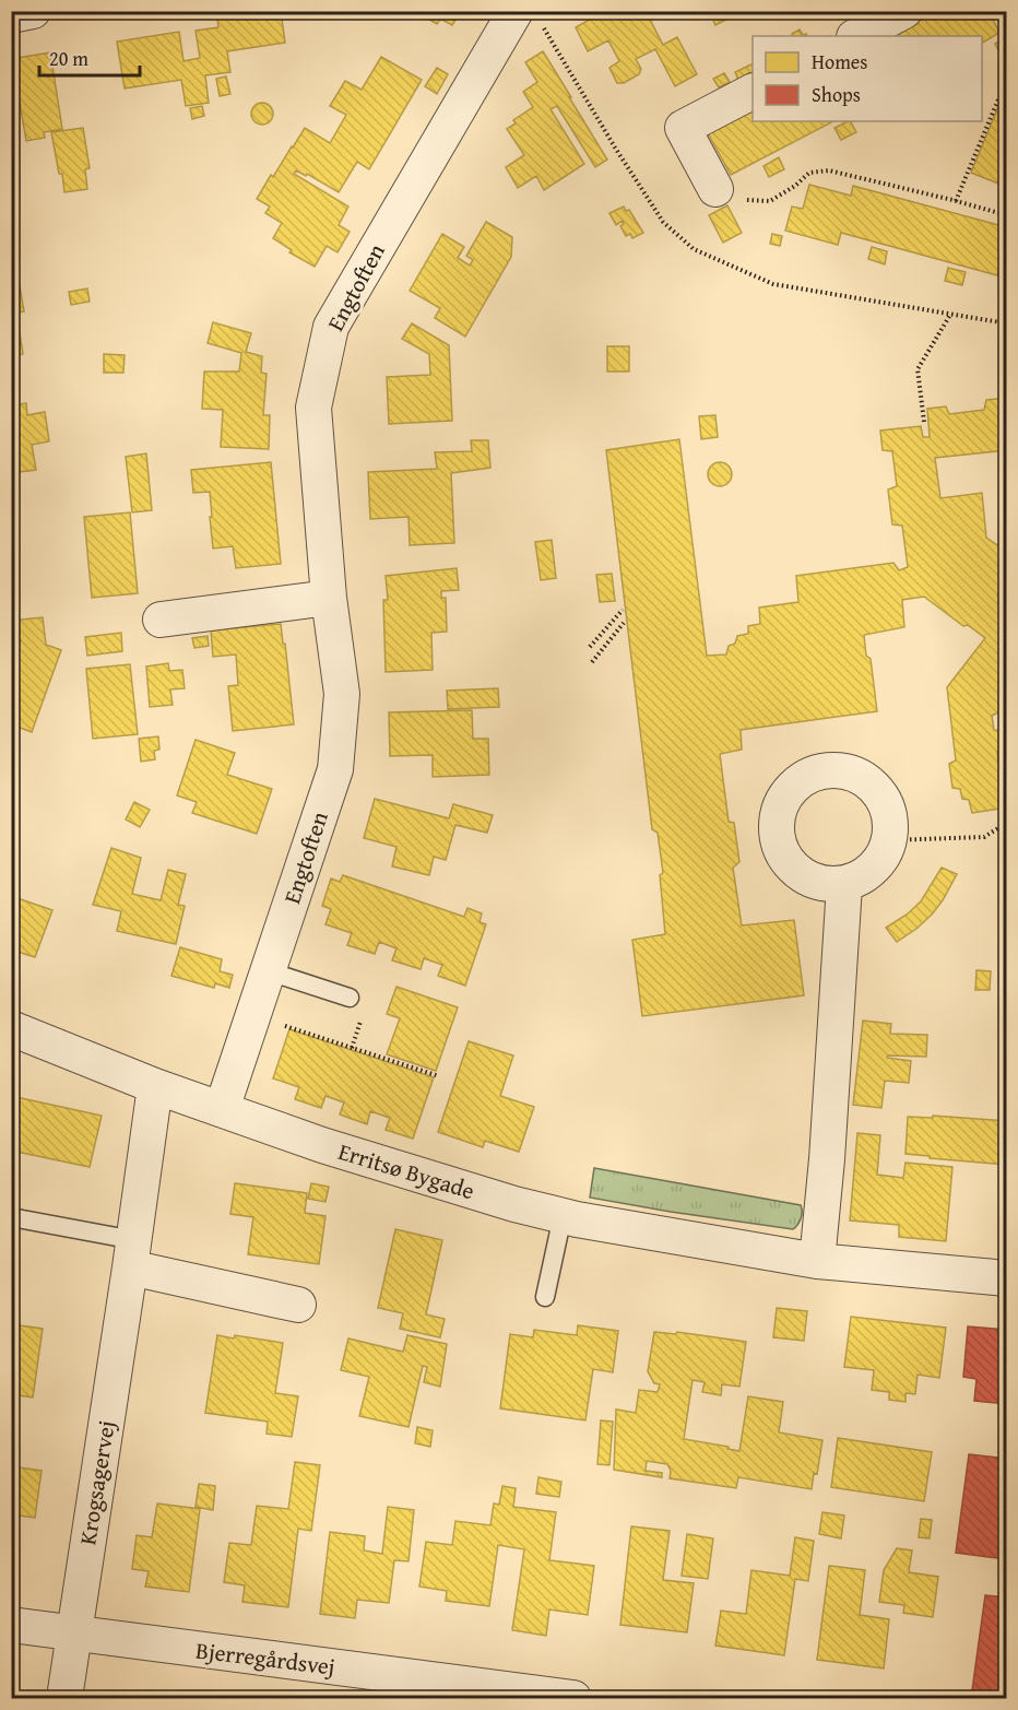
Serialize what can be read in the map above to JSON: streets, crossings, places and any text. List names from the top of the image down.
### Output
{
  "streets": {
    "street": [
      "Engtoften",
      "Erritsø Bygade",
      "Krogsagervej",
      "Bjerregårdsvej"
    ]
  },
  "crossings": [
    ["Engtoften", "Erritsø Bygade"],
    ["Erritsø Bygade", "Krogsagervej"],
    ["Krogsagervej", "Bjerregårdsvej"]
  ],
  "legend": ["Homes", "Shops"],
  "scale_bar": "20 m"
}
